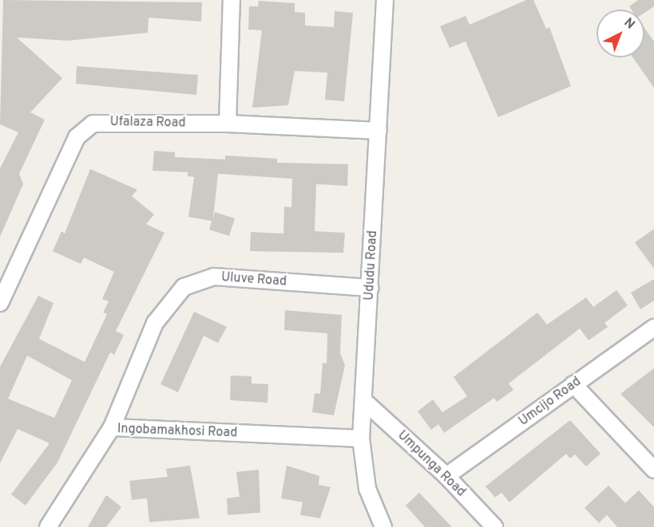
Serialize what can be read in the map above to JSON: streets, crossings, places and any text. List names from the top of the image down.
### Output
{
  "streets": {
    "street": [
      "Ufalaza Road",
      "Ududu Road",
      "Uluve Road",
      "Umcijo Road",
      "Ingobamakhosi Road",
      "Umpunga Road"
    ]
  },
  "crossings": [
    ["Ufalaza Road", "Ududu Road"],
    ["Ududu Road", "Uluve Road"],
    ["Ududu Road", "Ingobamakhosi Road"],
    ["Ududu Road", "Umpunga Road"],
    ["Uluve Road", "Ingobamakhosi Road"],
    ["Umcijo Road", "Umpunga Road"]
  ],
  "north": "top right"
}
